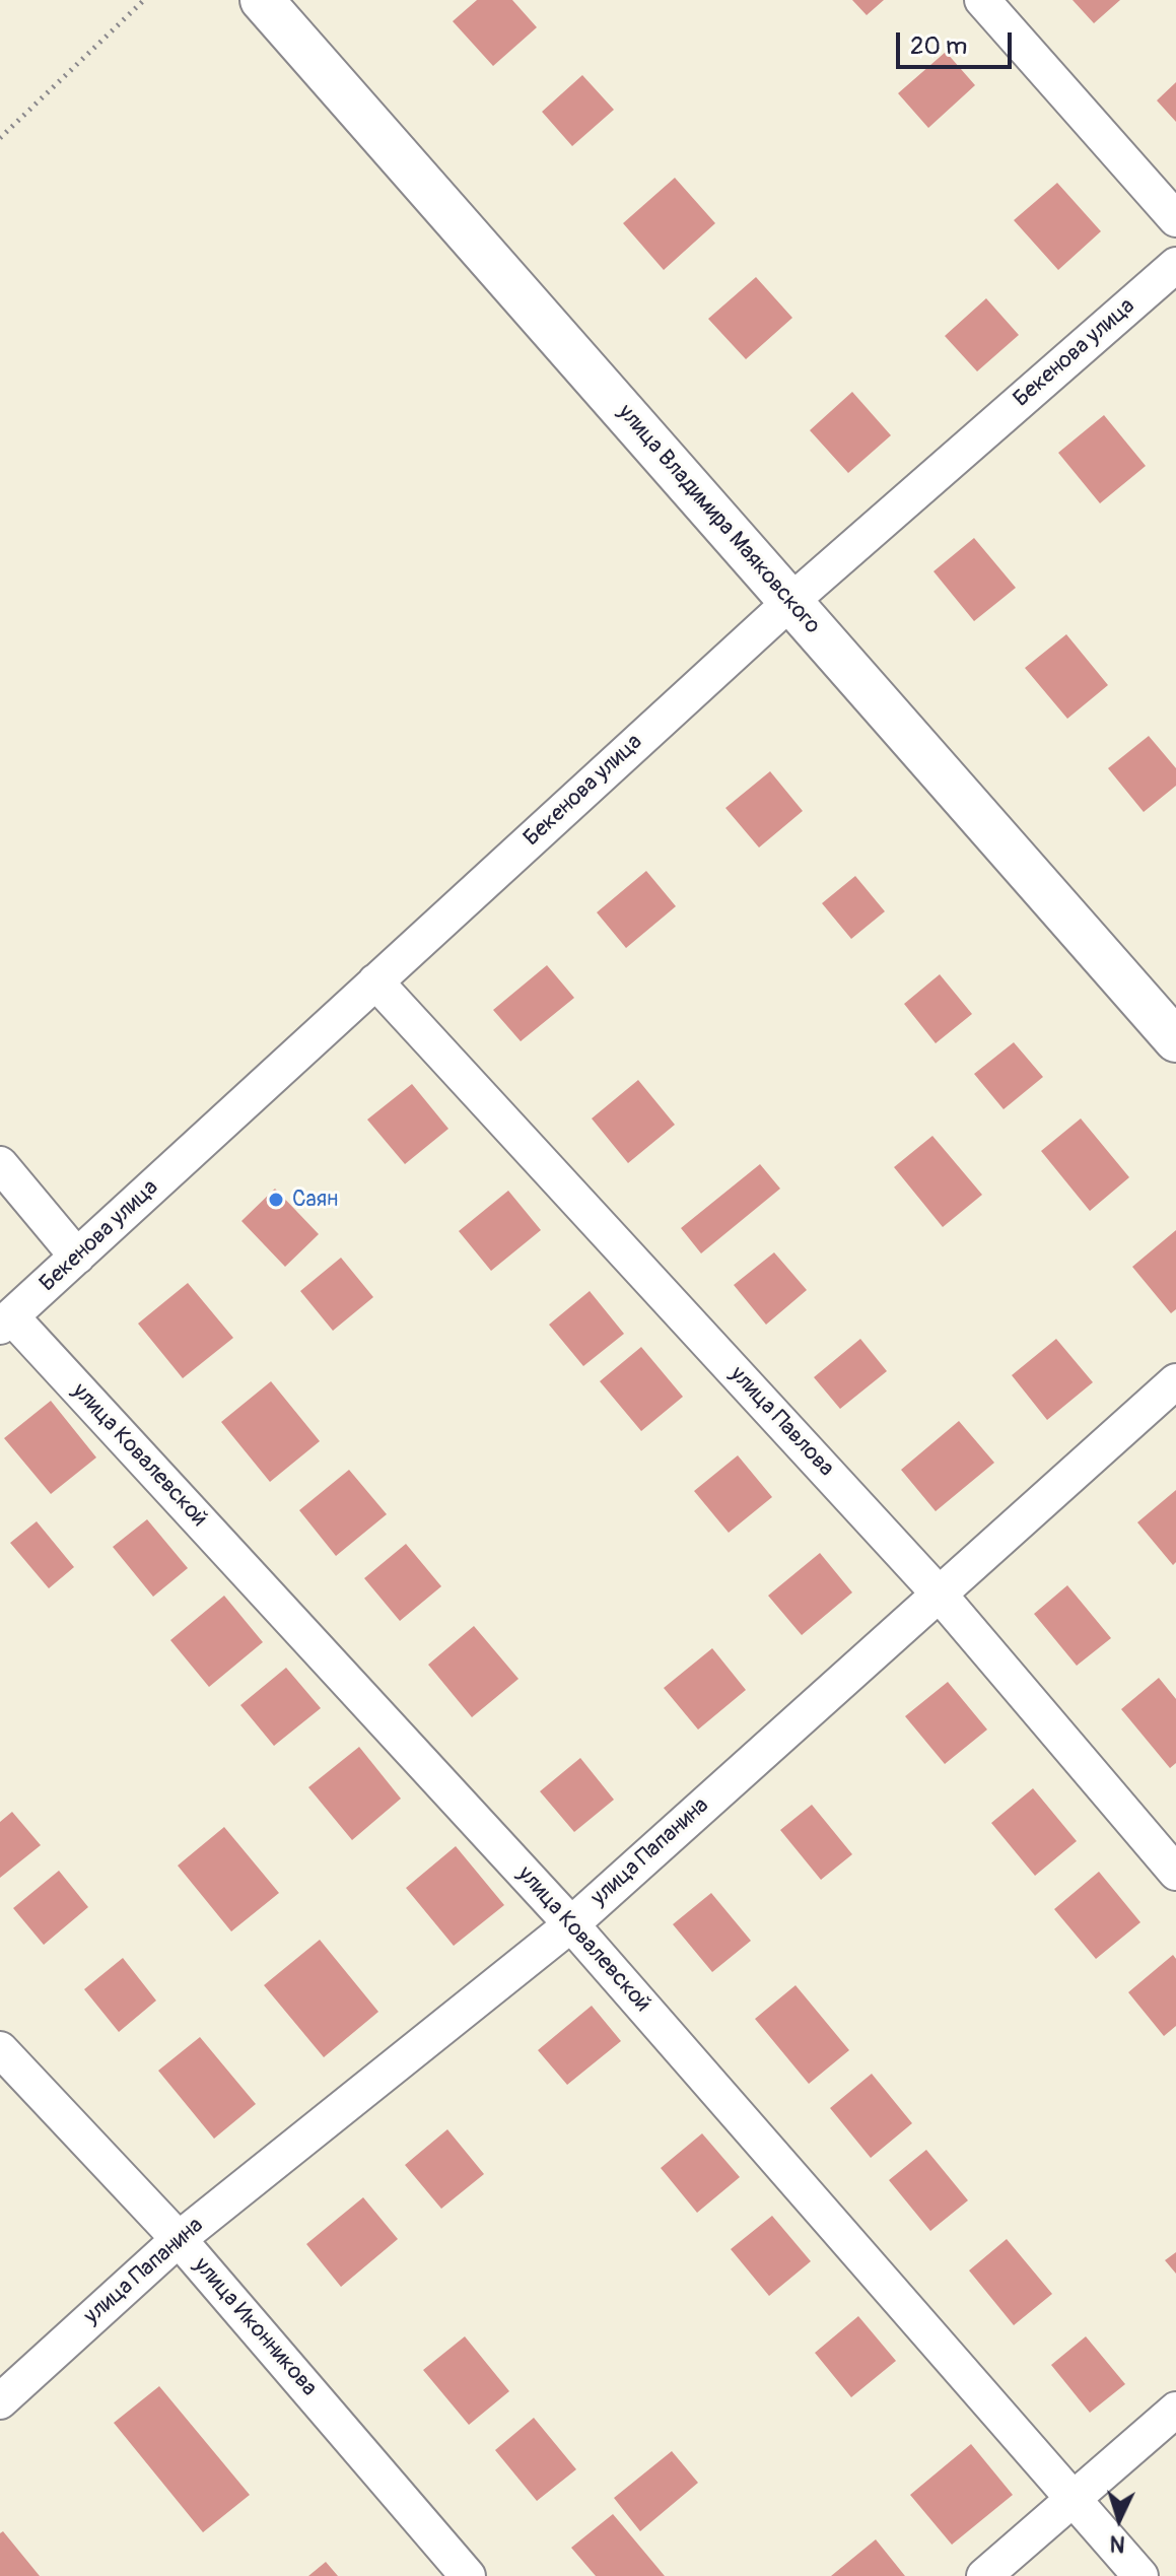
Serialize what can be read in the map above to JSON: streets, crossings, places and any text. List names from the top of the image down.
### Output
{
  "streets": {
    "street": [
      "Бекенова улица",
      "улица Владимира Маяковского",
      "улица Павлова",
      "улица Ковалевской",
      "улица Папанина",
      "улица Иконникова"
    ]
  },
  "crossings": [
    ["Бекенова улица", "улица Владимира Маяковского"],
    ["Бекенова улица", "улица Павлова"],
    ["Бекенова улица", "улица Ковалевской"],
    ["улица Павлова", "улица Папанина"],
    ["улица Ковалевской", "улица Папанина"],
    ["улица Папанина", "улица Иконникова"]
  ],
  "places": ["Саян"],
  "scale_bar": "20 m",
  "north": "bottom"
}
